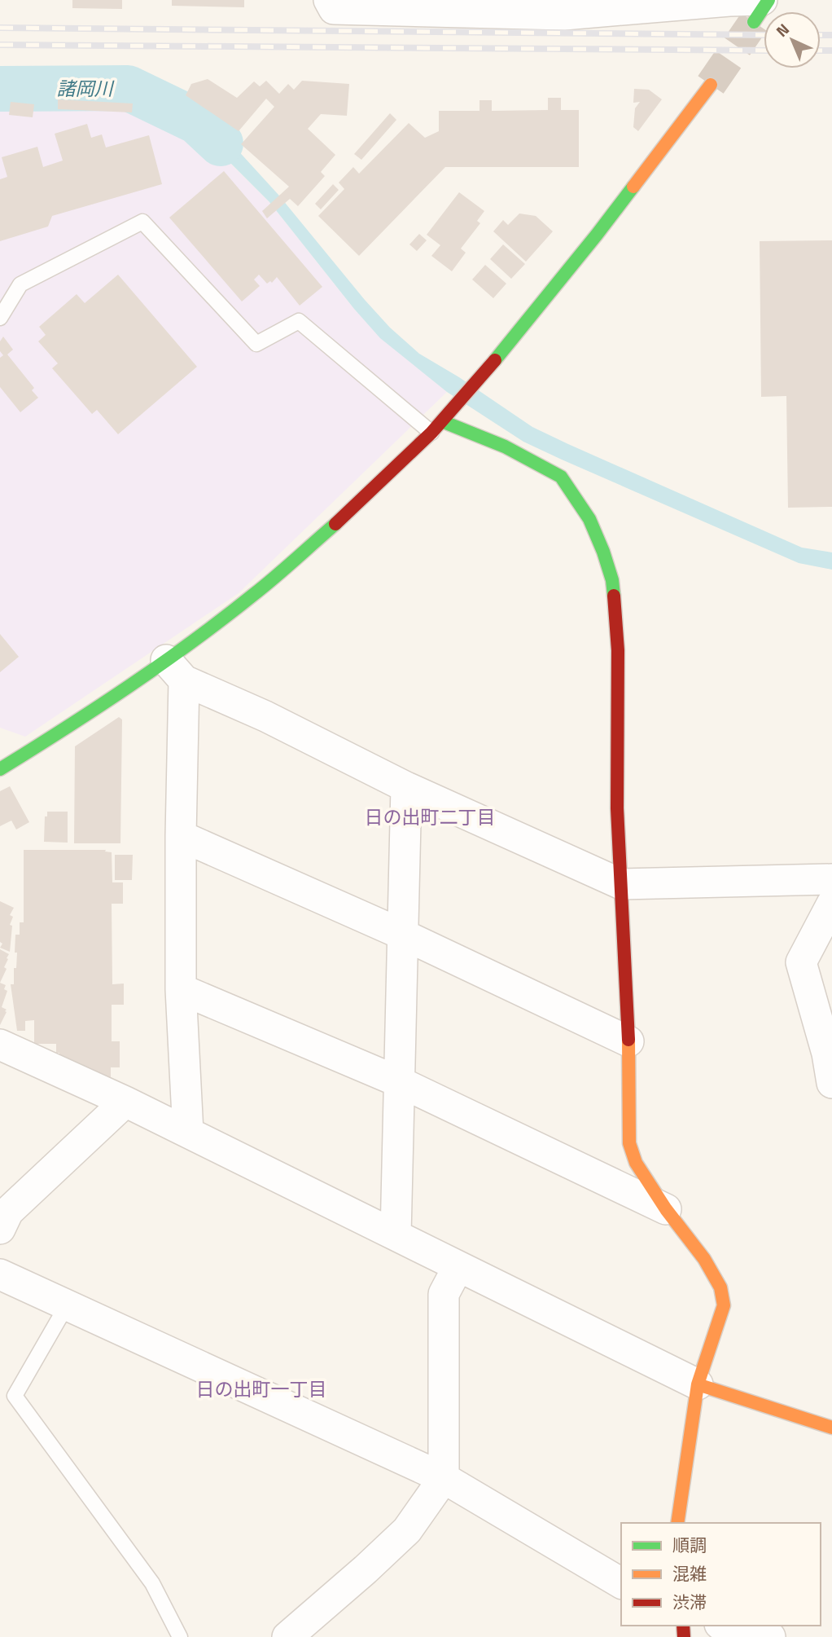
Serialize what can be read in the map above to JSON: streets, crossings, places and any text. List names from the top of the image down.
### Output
{
  "districts": ["日の出町二丁目", "日の出町一丁目"],
  "water": ["諸岡川"],
  "legend": ["順調", "混雑", "渋滞"],
  "north": "top left"
}
